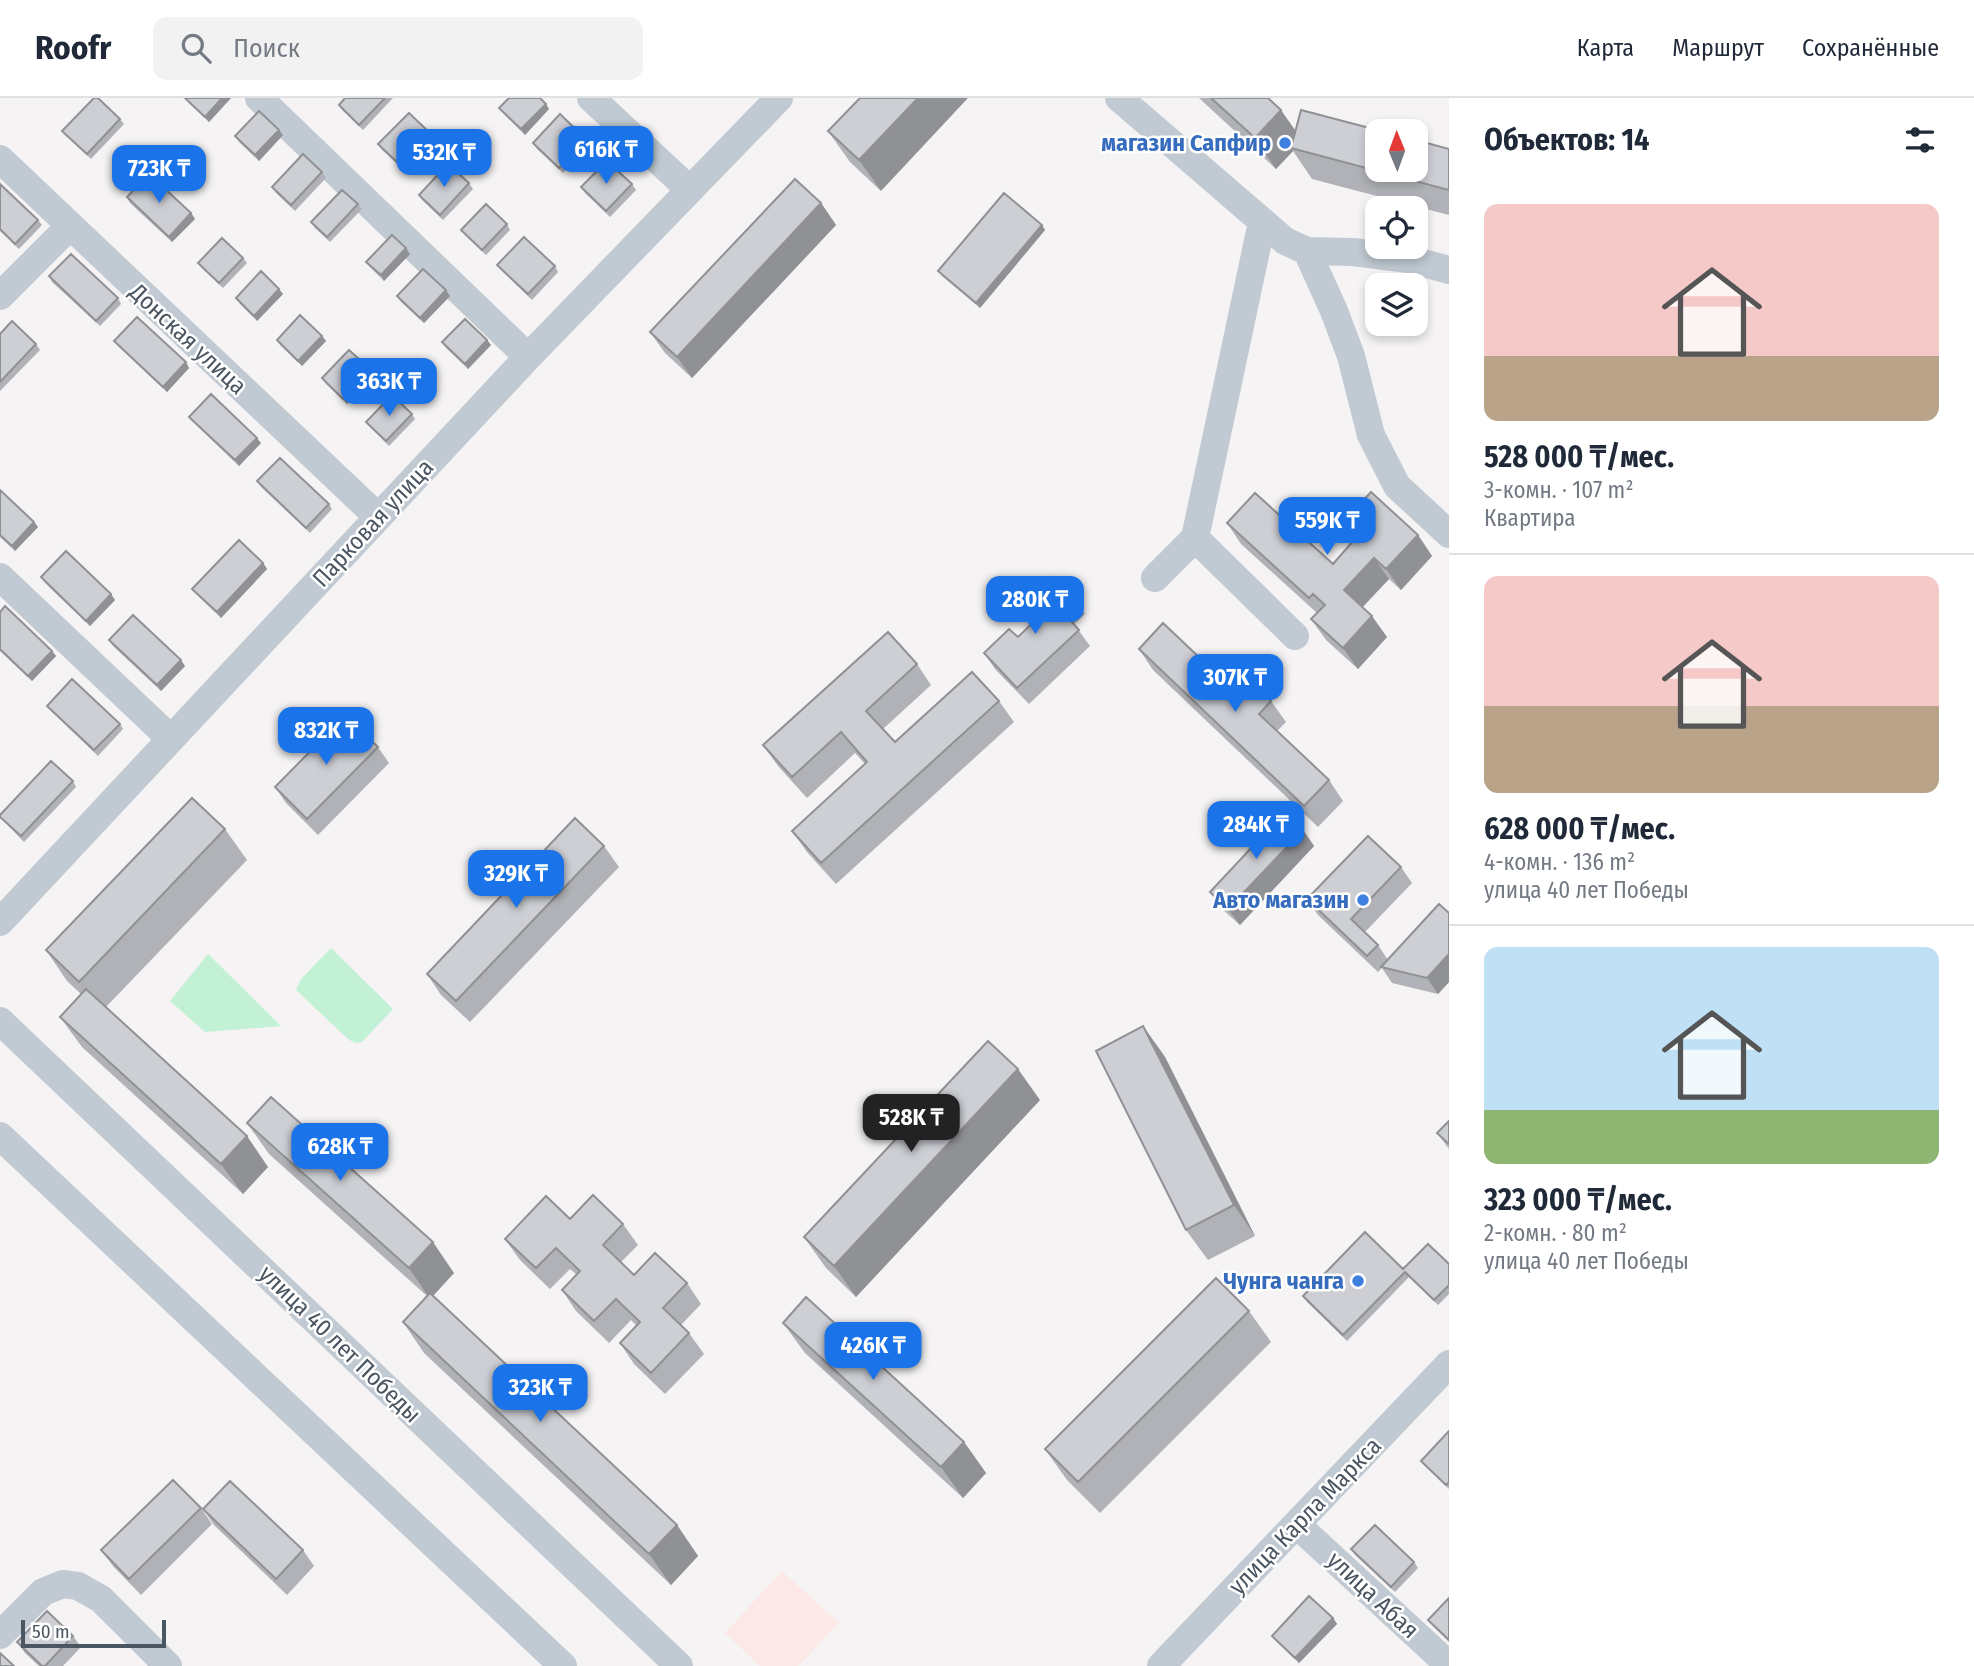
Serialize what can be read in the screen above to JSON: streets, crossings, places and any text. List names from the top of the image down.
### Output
{
  "streets": {
    "street": [
      "Донская улица",
      "Парковая улица",
      "улица 40 лет Победы",
      "улица Карла Маркса",
      "улица Абая"
    ]
  },
  "crossings": [
    ["Донская улица", "Парковая улица"],
    ["улица Карла Маркса", "улица Абая"]
  ],
  "places": ["магазин Сапфир", "Авто магазин", "Чунга чанга"],
  "scale_bar": "50 m",
  "north": "top",
  "page": {
    "header": "Roofr",
    "search": "Поиск",
    "nav": ["Карта", "Маршрут", "Сохранённые"],
    "heading": "Объектов: 14",
    "price": [
      "616K ₸",
      "532K ₸",
      "723K ₸",
      "363K ₸",
      "559K ₸",
      "280K ₸",
      "307K ₸",
      "832K ₸",
      "284K ₸",
      "329K ₸",
      "528K ₸",
      "628K ₸",
      "426K ₸",
      "323K ₸"
    ],
    "list": [
      {
        "name": "528 000 ₸/мес.",
        "note": "3-комн. · 107 m² · Квартира"
      },
      {
        "name": "628 000 ₸/мес.",
        "note": "4-комн. · 136 m² · улица 40 лет Победы"
      },
      {
        "name": "323 000 ₸/мес.",
        "note": "2-комн. · 80 m² · улица 40 лет Победы"
      }
    ],
    "scale": "50 m"
  }
}
